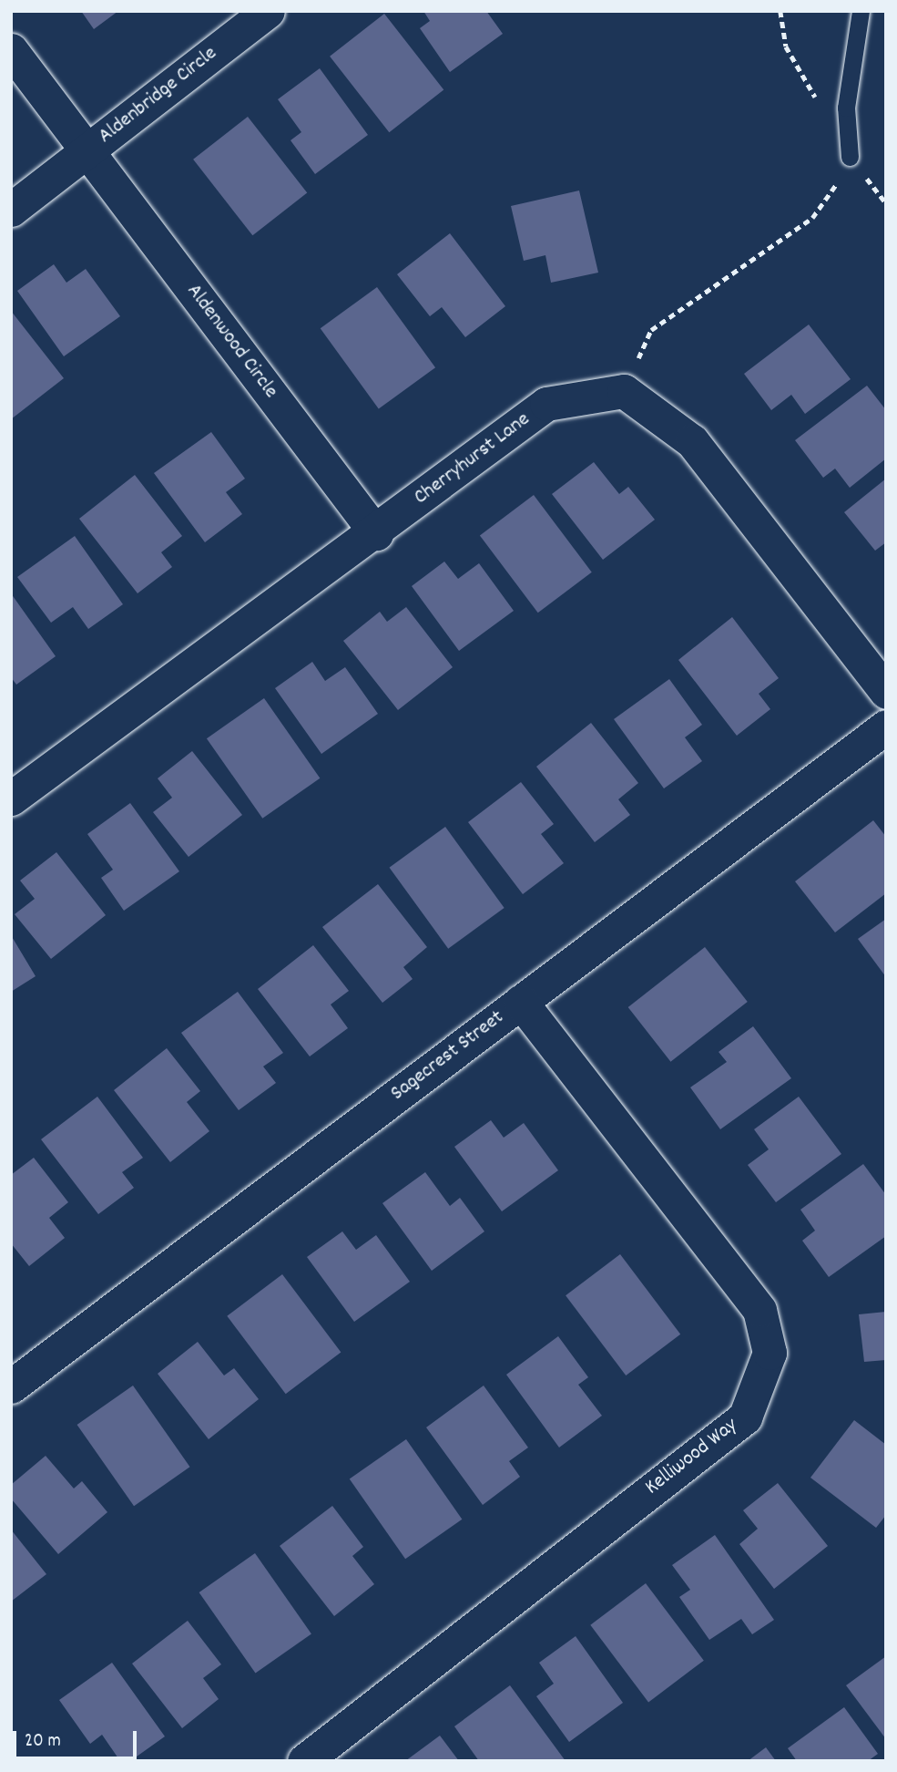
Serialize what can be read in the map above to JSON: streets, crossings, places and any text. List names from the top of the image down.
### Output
{
  "streets": {
    "street": [
      "Aldenbridge Circle",
      "Aldenwood Circle",
      "Cherryhurst Lane",
      "Sagecrest Street",
      "Kelliwood Way"
    ]
  },
  "crossings": [
    ["Aldenbridge Circle", "Aldenwood Circle"],
    ["Aldenwood Circle", "Cherryhurst Lane"],
    ["Sagecrest Street", "Kelliwood Way"]
  ],
  "scale_bar": "20 m"
}
